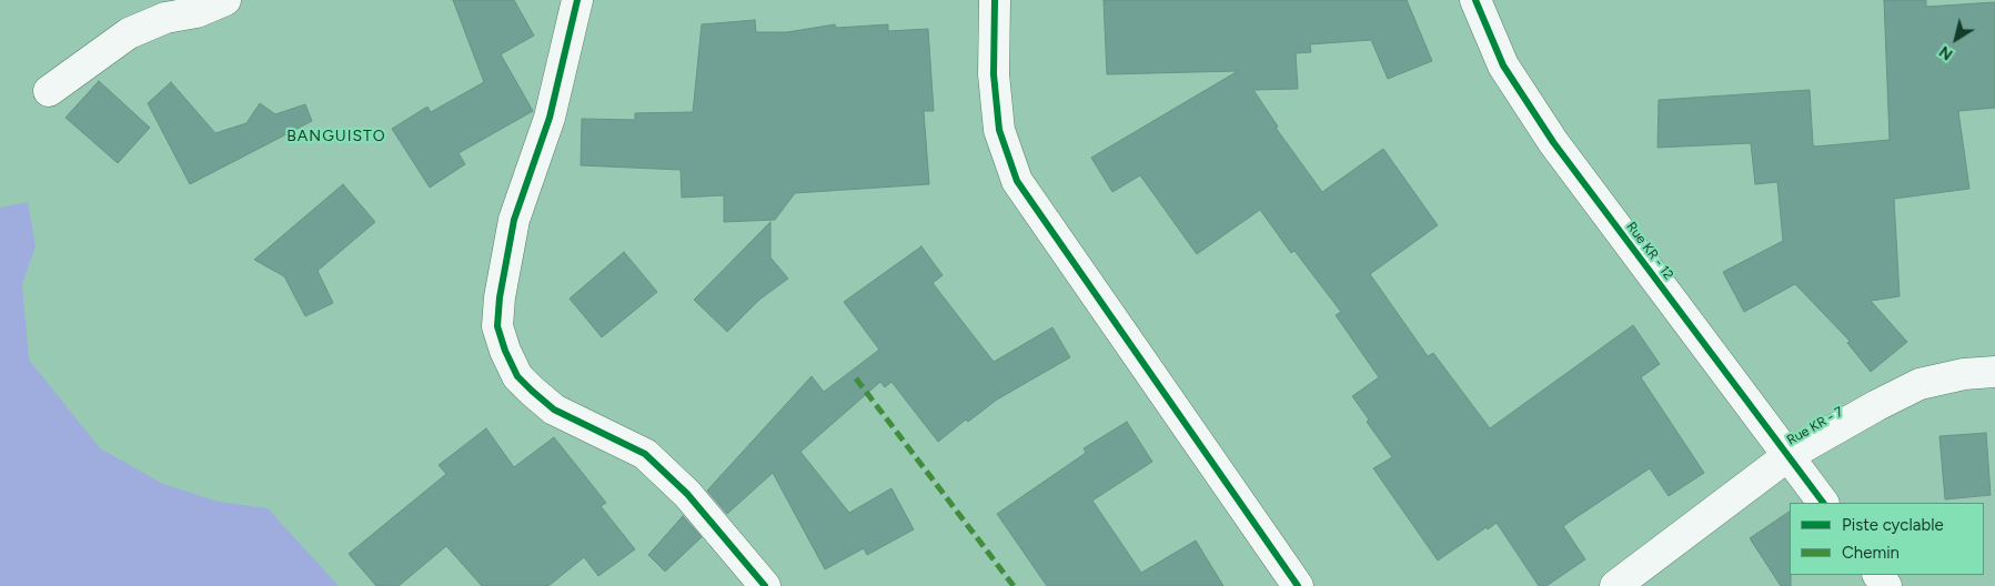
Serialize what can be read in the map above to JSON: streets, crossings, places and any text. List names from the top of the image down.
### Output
{
  "streets": {
    "street": ["Rue KR - 12", "Rue KR - 7"]
  },
  "crossings": [
    ["Rue KR - 12", "Rue KR - 7"]
  ],
  "districts": ["BANGUISTO"],
  "legend": ["Piste cyclable", "Chemin"],
  "north": "bottom left"
}
